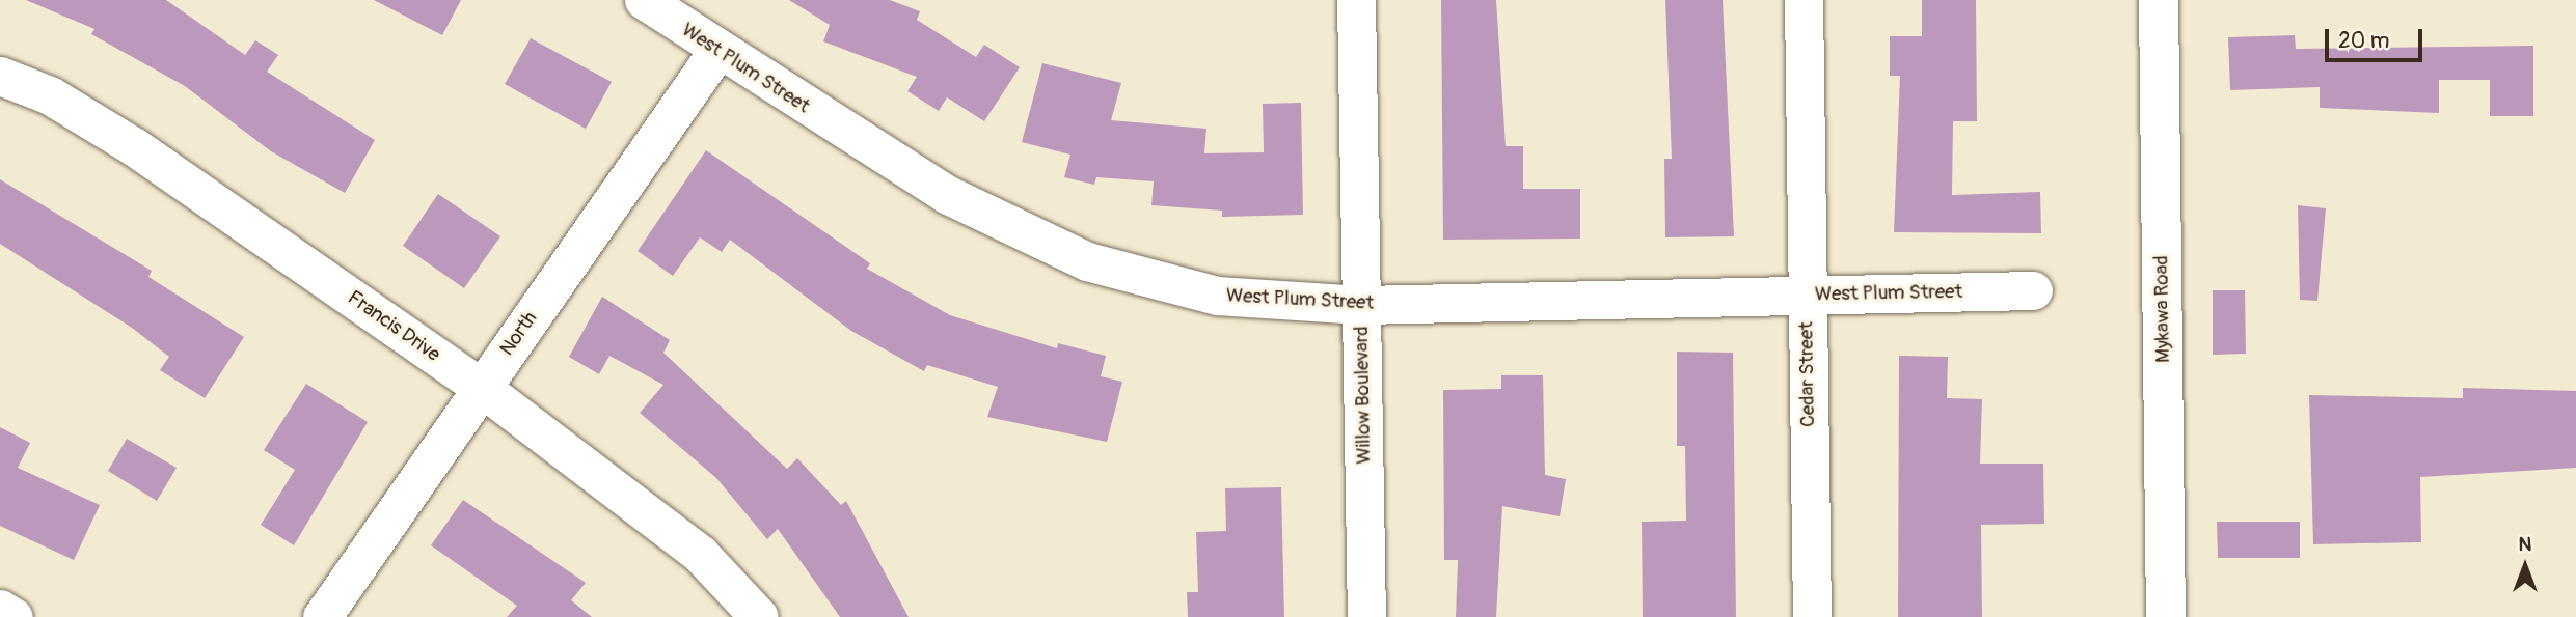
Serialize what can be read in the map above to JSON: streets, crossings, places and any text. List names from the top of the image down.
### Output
{
  "streets": {
    "main road": ["Mykawa Road"],
    "street": [
      "West Plum Street",
      "Francis Drive",
      "North",
      "Cedar Street",
      "Willow Boulevard"
    ]
  },
  "crossings": [
    ["West Plum Street", "North"],
    ["West Plum Street", "Cedar Street"],
    ["West Plum Street", "Willow Boulevard"],
    ["Francis Drive", "North"]
  ],
  "scale_bar": "20 m",
  "north": "top"
}
